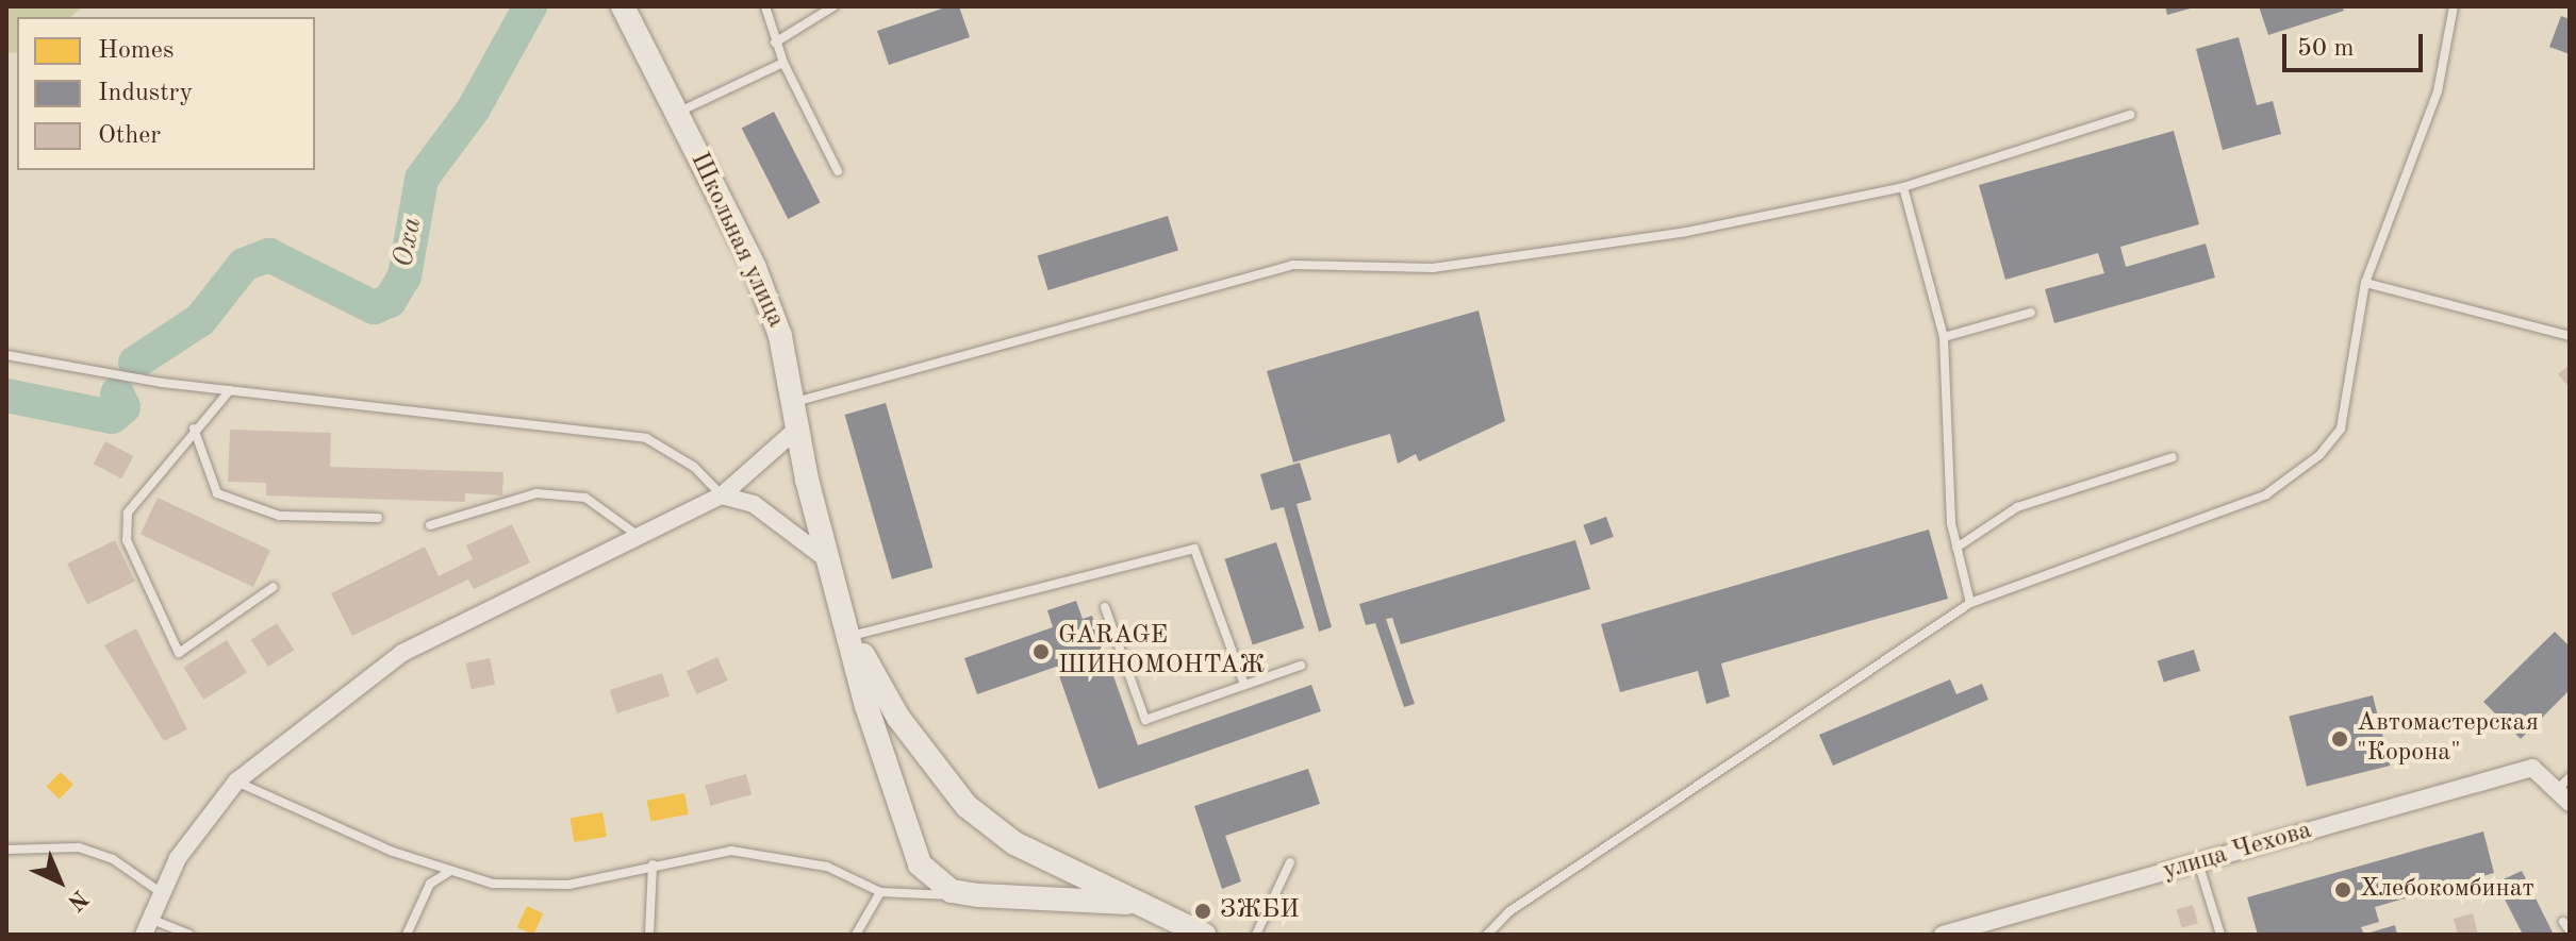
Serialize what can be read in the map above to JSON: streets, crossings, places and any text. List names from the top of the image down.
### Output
{
  "streets": {
    "street": ["Школьная улица", "улица Чехова"]
  },
  "water": ["Оха"],
  "places": [
    "GARAGE ШИНОМОНТАЖ",
    "Автомастерская \"Корона\"",
    "Хлебокомбинат",
    "ЗЖБИ"
  ],
  "legend": ["Homes", "Industry", "Other"],
  "scale_bar": "50 m",
  "north": "bottom right"
}
